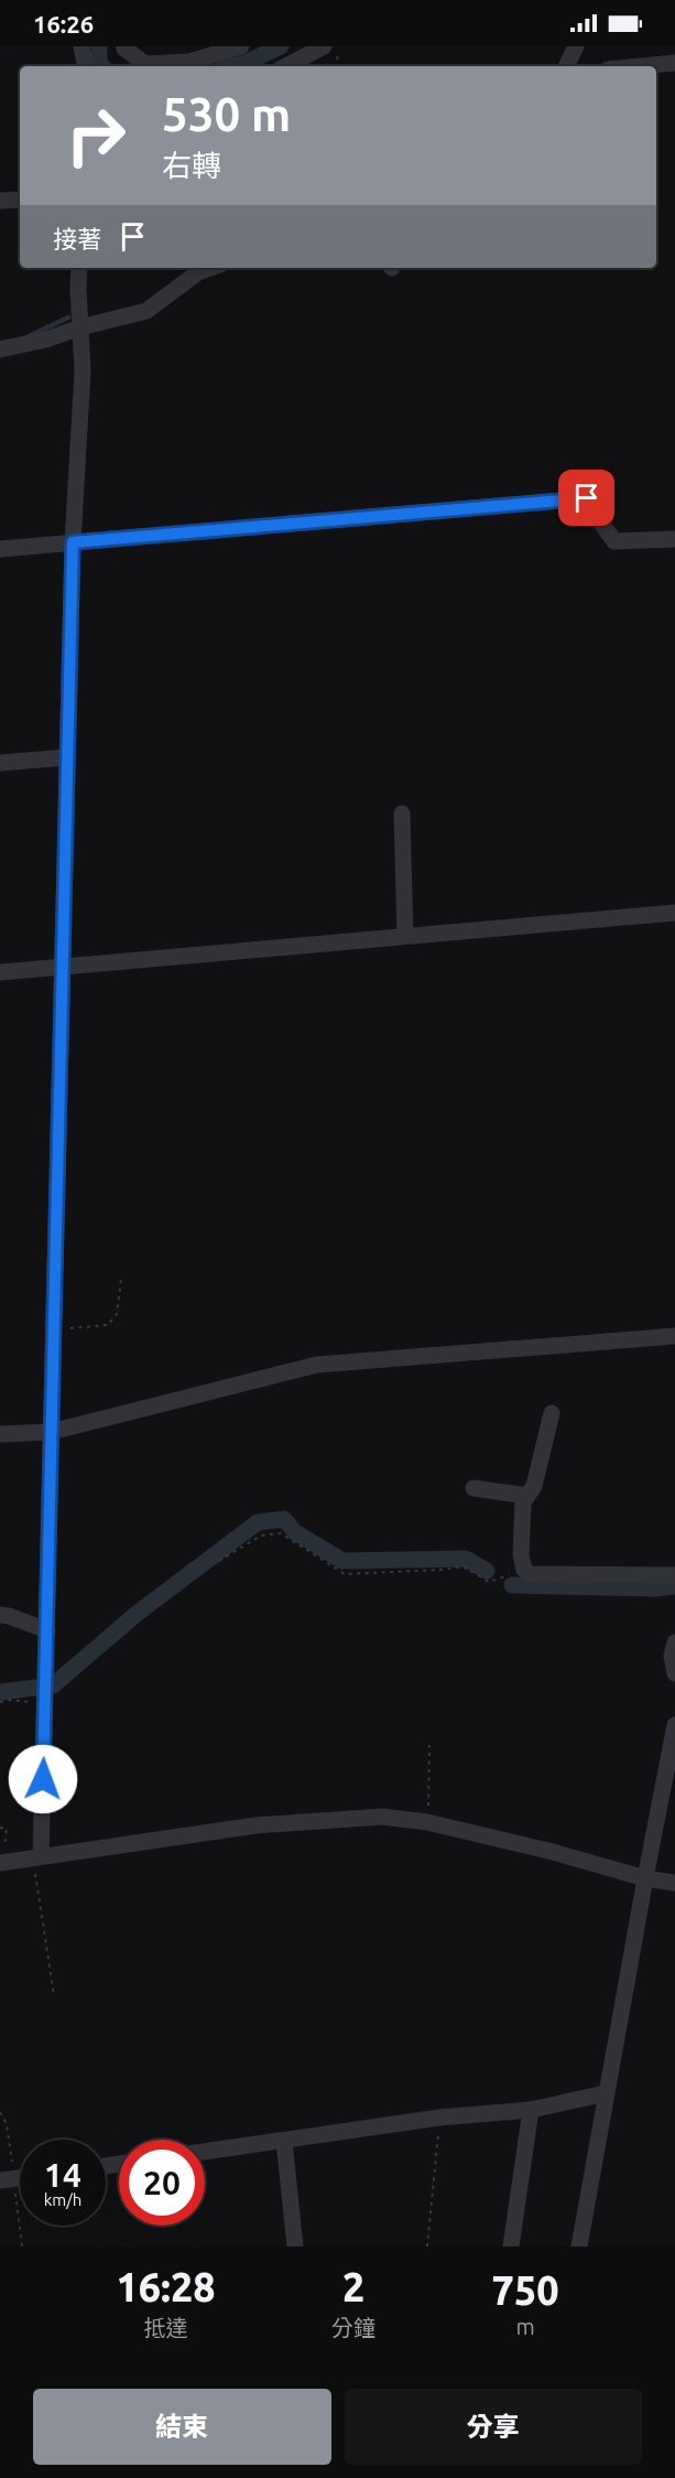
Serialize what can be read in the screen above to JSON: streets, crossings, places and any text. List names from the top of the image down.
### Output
{
  "page": {
    "status": "16:26",
    "turn": ["530 m", "右轉"],
    "then": "接著",
    "speed": "14 km/h",
    "limit": "20",
    "eta": [
      "16:28",
      "抵達",
      "2",
      "分鐘",
      "750",
      "m"
    ],
    "buttons": ["結束", "分享"]
  }
}
